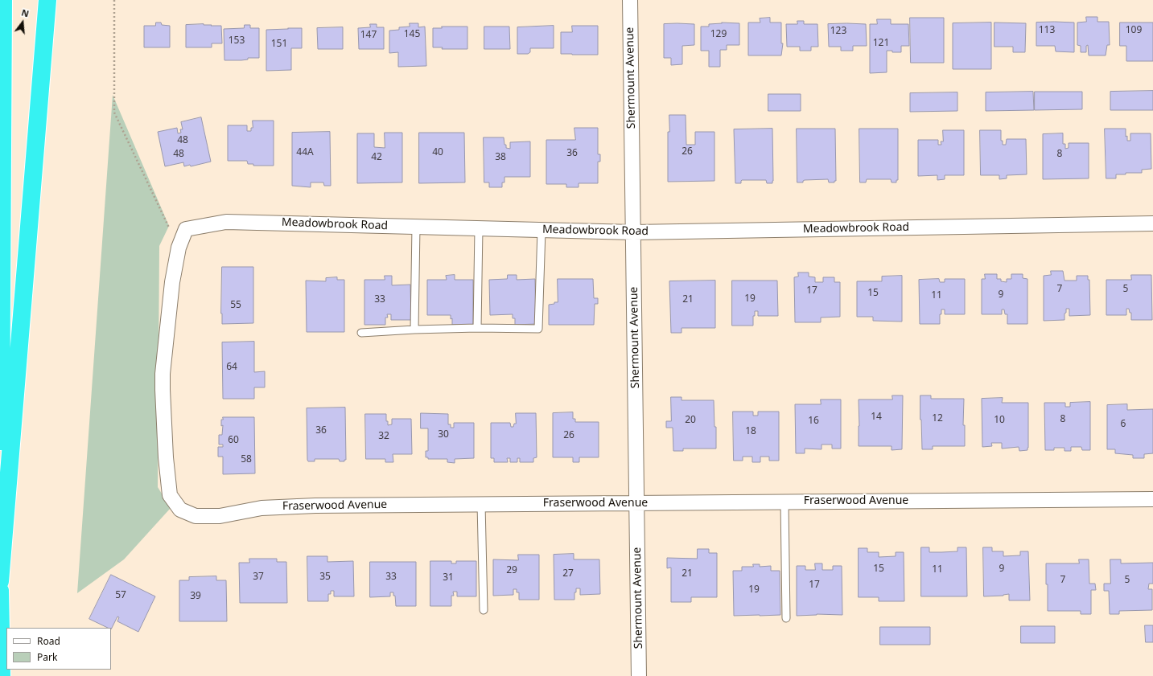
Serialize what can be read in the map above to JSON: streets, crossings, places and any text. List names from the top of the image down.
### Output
{
  "streets": {
    "street": ["Shermount Avenue", "Meadowbrook Road", "Fraserwood Avenue"]
  },
  "crossings": [
    ["Shermount Avenue", "Meadowbrook Road"],
    ["Shermount Avenue", "Fraserwood Avenue"],
    ["Meadowbrook Road", "Fraserwood Avenue"]
  ],
  "house_numbers": [
    "113",
    "109",
    "123",
    "145",
    "129",
    "147",
    "153",
    "121",
    "151",
    "48",
    "26",
    "44A",
    "40",
    "36",
    "48",
    "8",
    "42",
    "38",
    "7",
    "5",
    "17",
    "15",
    "9",
    "11",
    "19",
    "33",
    "21",
    "55",
    "64",
    "14",
    "12",
    "8",
    "20",
    "10",
    "16",
    "6",
    "36",
    "18",
    "30",
    "26",
    "32",
    "60",
    "58",
    "15",
    "9",
    "11",
    "29",
    "27",
    "21",
    "37",
    "35",
    "33",
    "31",
    "7",
    "5",
    "17",
    "19",
    "57",
    "39"
  ],
  "legend": ["Road", "Park"],
  "north": "top"
}
